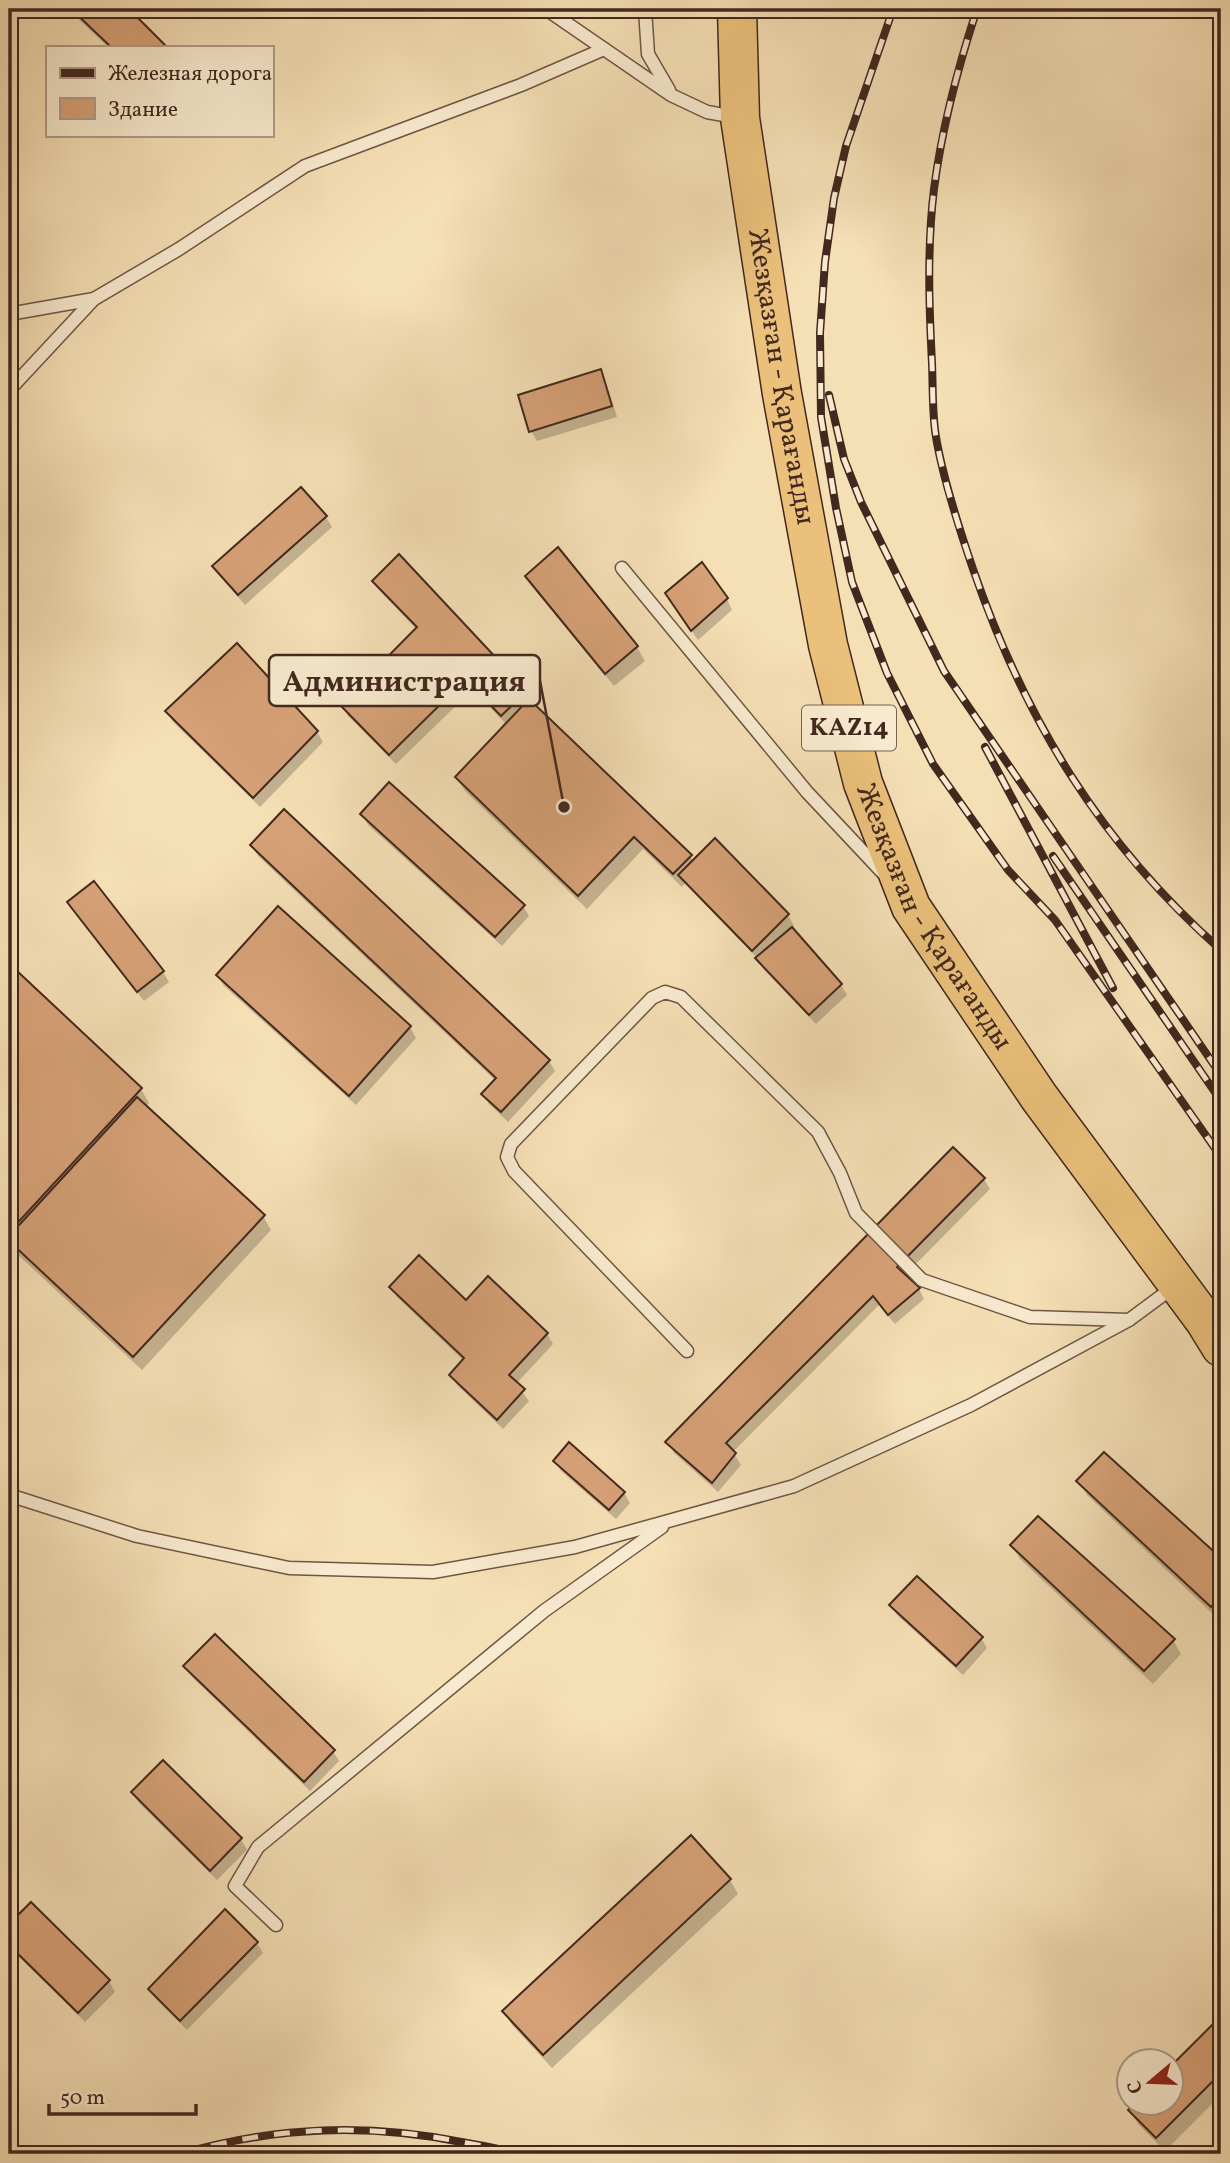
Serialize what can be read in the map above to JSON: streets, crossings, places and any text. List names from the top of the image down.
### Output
{
  "streets": {
    "highway": ["Жезқазған - Қарағанды", "KAZ14"]
  },
  "places": ["Администрация"],
  "legend": ["Железная дорога", "Здание"],
  "scale_bar": "50 m",
  "north": "left"
}
